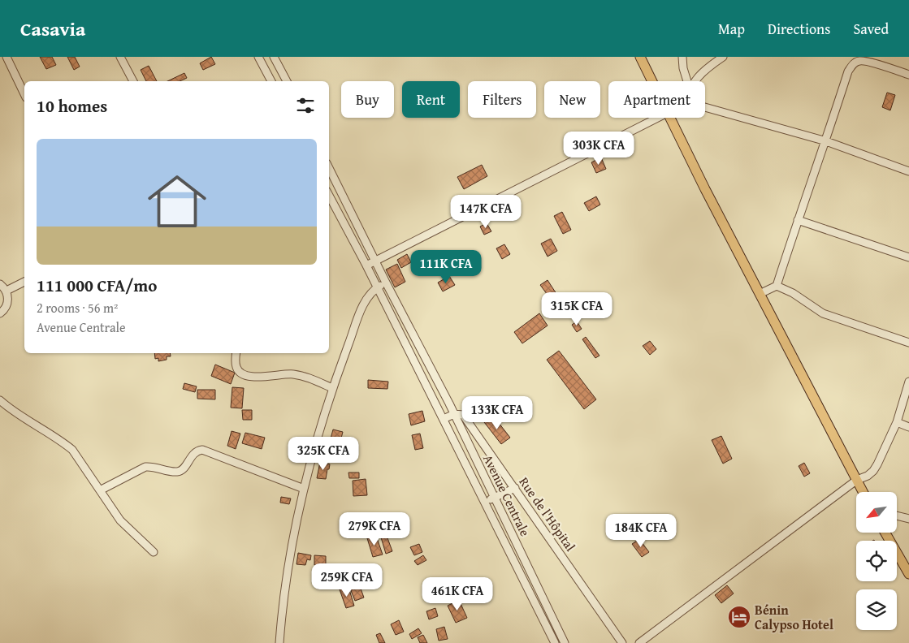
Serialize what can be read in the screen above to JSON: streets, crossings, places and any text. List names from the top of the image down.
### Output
{
  "streets": {
    "street": ["Avenue Centrale", "Rue de l'Hôpital"]
  },
  "crossings": [
    ["Avenue Centrale", "Rue de l'Hôpital"]
  ],
  "places": {
    "hotel": ["Bénin Calypso Hotel"]
  },
  "north": "bottom left",
  "page": {
    "header": "Casavia",
    "nav": ["Map", "Directions", "Saved"],
    "chip": [
      "Buy",
      "Rent",
      "Filters",
      "New",
      "Apartment"
    ],
    "heading": "10 homes",
    "list": [
      {
        "name": "111 000 CFA/mo",
        "note": "2 rooms · 56 m² · Avenue Centrale"
      }
    ],
    "price": [
      "303K CFA",
      "147K CFA",
      "111K CFA",
      "315K CFA",
      "133K CFA",
      "325K CFA",
      "279K CFA",
      "184K CFA",
      "259K CFA",
      "461K CFA"
    ]
  }
}
